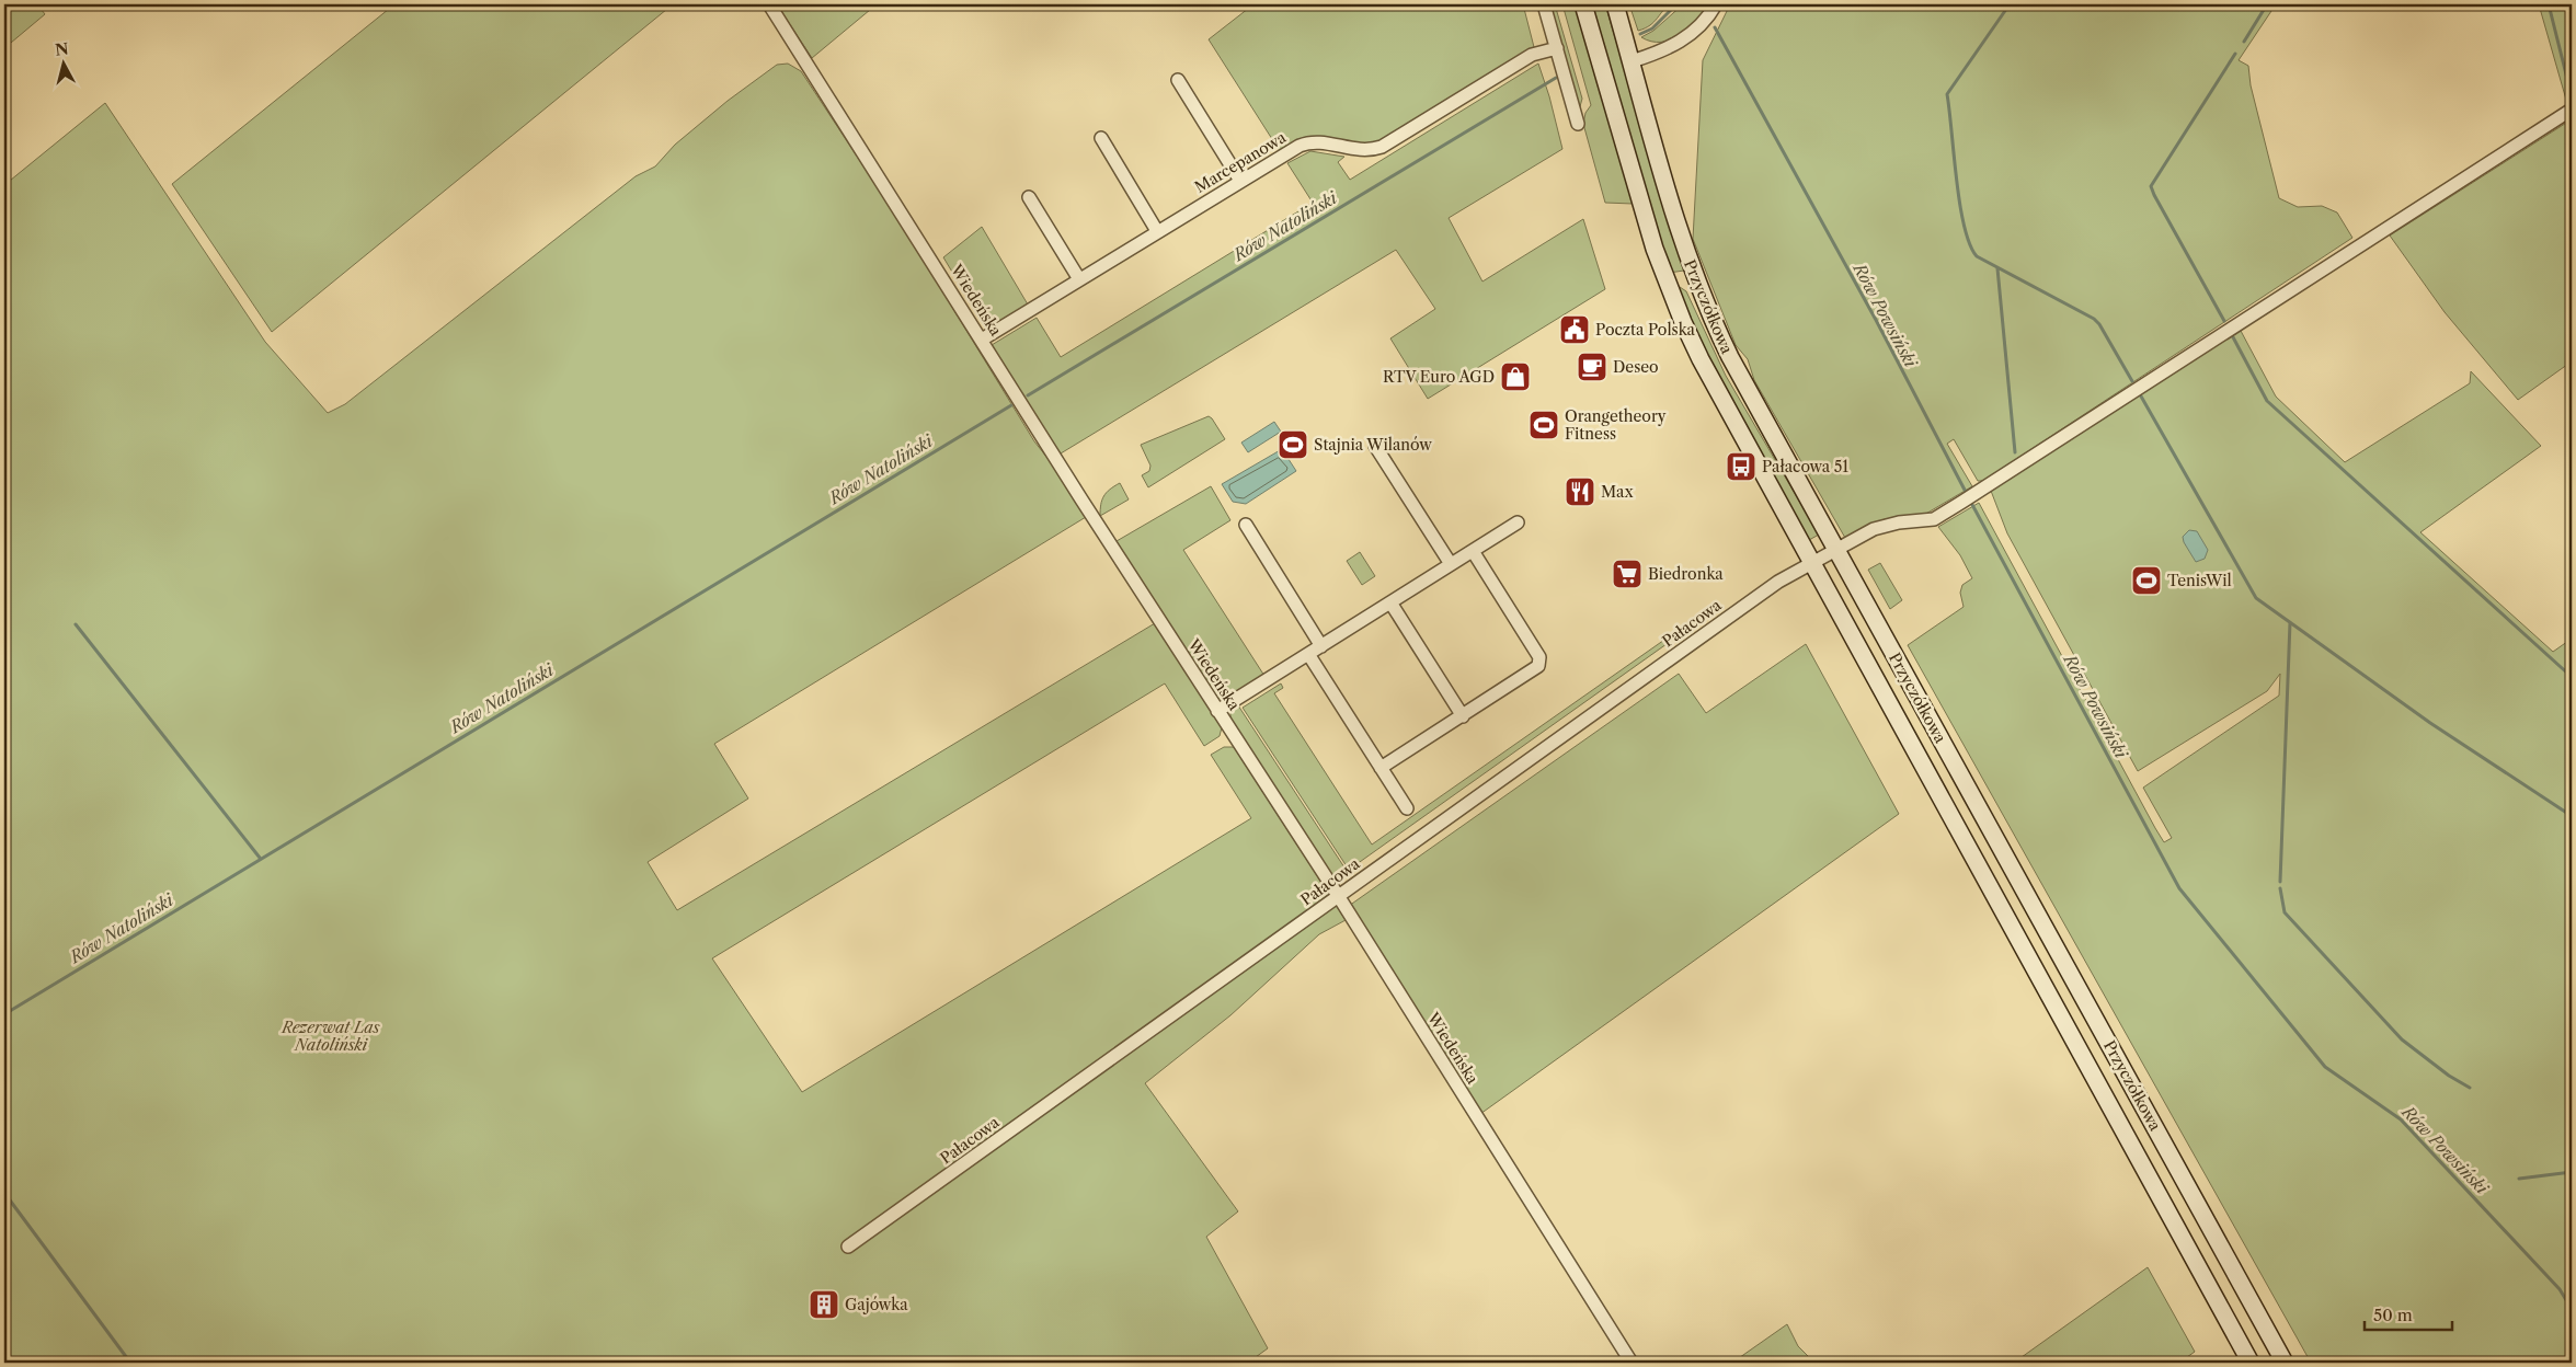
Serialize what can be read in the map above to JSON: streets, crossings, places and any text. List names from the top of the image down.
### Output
{
  "streets": {
    "main road": ["Przyczółkowa"],
    "street": ["Marcepanowa", "Wiedeńska", "Pałacowa"]
  },
  "crossings": [
    ["Marcepanowa", "Wiedeńska"],
    ["Wiedeńska", "Pałacowa"],
    ["Przyczółkowa", "Pałacowa"]
  ],
  "water": ["Rów Natoliński", "Rów Powsiński"],
  "parks": ["Rezerwat Las Natoliński"],
  "places": {
    "public building": ["Poczta Polska"],
    "cafe": ["Deseo"],
    "shop": ["RTV Euro AGD"],
    "sports": ["Orangetheory Fitness", "Stajnia Wilanów", "TenisWil"],
    "bus stop": ["Pałacowa 51"],
    "restaurant": ["Max"],
    "supermarket": ["Biedronka"],
    "building": ["Gajówka"]
  },
  "scale_bar": "50 m",
  "north": "top"
}
